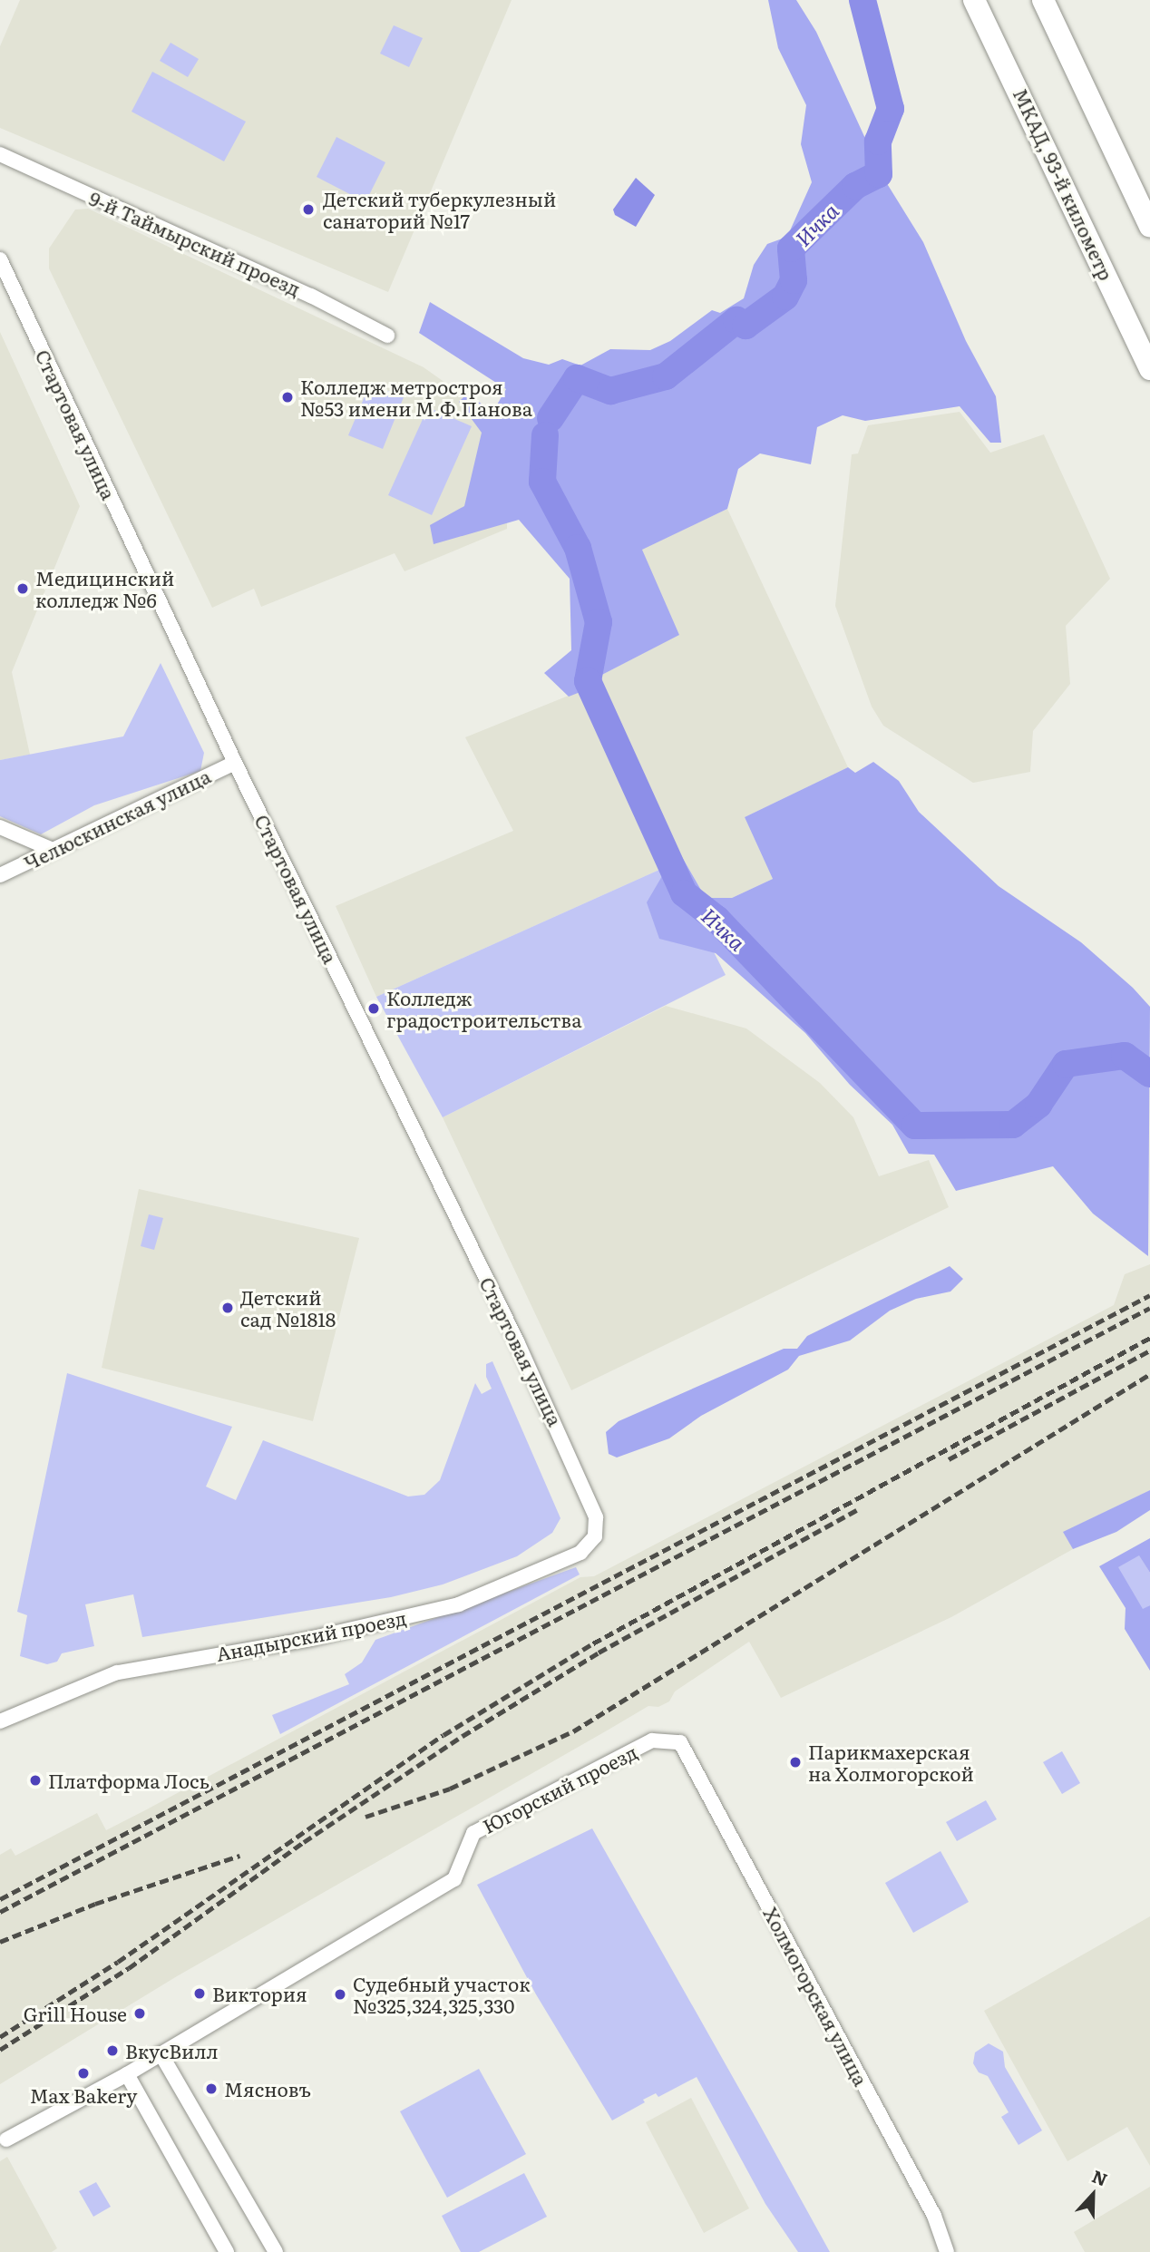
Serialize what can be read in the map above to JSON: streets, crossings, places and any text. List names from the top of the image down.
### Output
{
  "streets": {
    "highway": ["МКАД, 93-й километр"],
    "street": [
      "9-й Таймырский проезд",
      "Стартовая улица",
      "Челюскинская улица",
      "Анадырский проезд",
      "Югорский проезд",
      "Холмогорская улица"
    ]
  },
  "crossings": [
    ["Стартовая улица", "Челюскинская улица"],
    ["Стартовая улица", "Анадырский проезд"],
    ["Югорский проезд", "Холмогорская улица"]
  ],
  "water": ["Ичка"],
  "places": [
    "Детский туберкулезный санаторий №17",
    "Колледж метростроя №53 имени М.Ф.Панова",
    "Медицинский колледж №6",
    "Колледж градостроительства",
    "Детский сад №1818",
    "Парикмахерская на Холмогорской",
    "Платформа Лось",
    "Виктория",
    "Судебный участок №325,324,325,330",
    "Grill House",
    "ВкусВилл",
    "Max Bakery",
    "Мясновъ"
  ],
  "north": "top"
}
